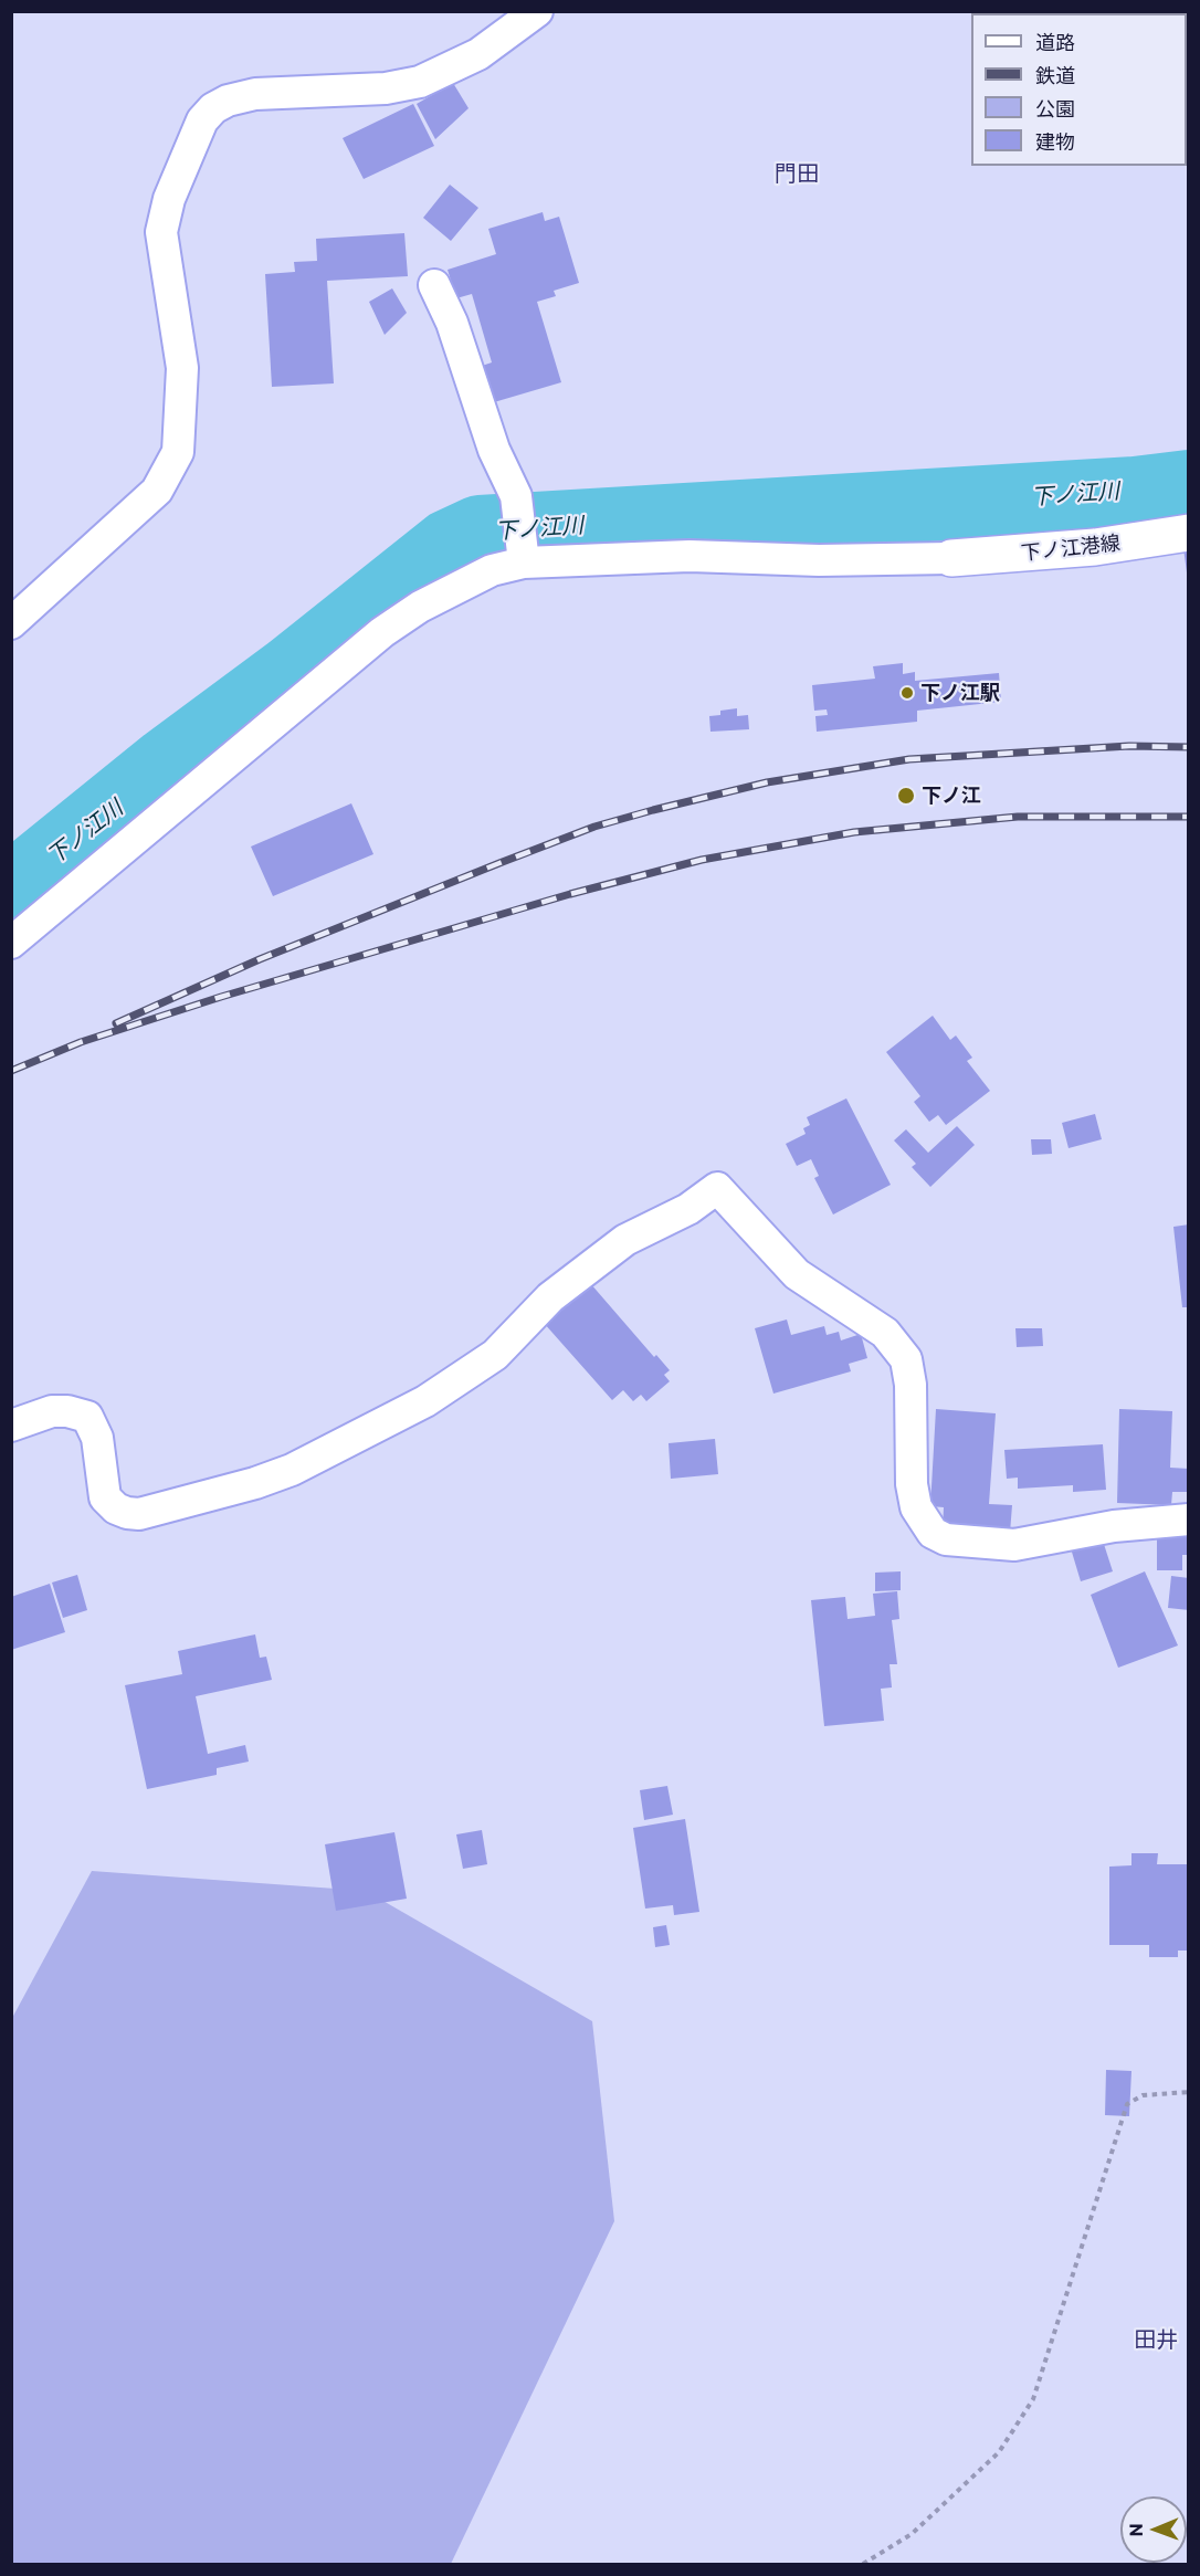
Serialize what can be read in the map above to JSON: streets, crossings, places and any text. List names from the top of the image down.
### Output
{
  "streets": {
    "main road": ["下ノ江港線"]
  },
  "districts": ["門田", "田井"],
  "water": ["下ノ江川"],
  "places": ["下ノ江駅", "下ノ江"],
  "legend": [
    "道路",
    "鉄道",
    "公園",
    "建物"
  ],
  "north": "left"
}
